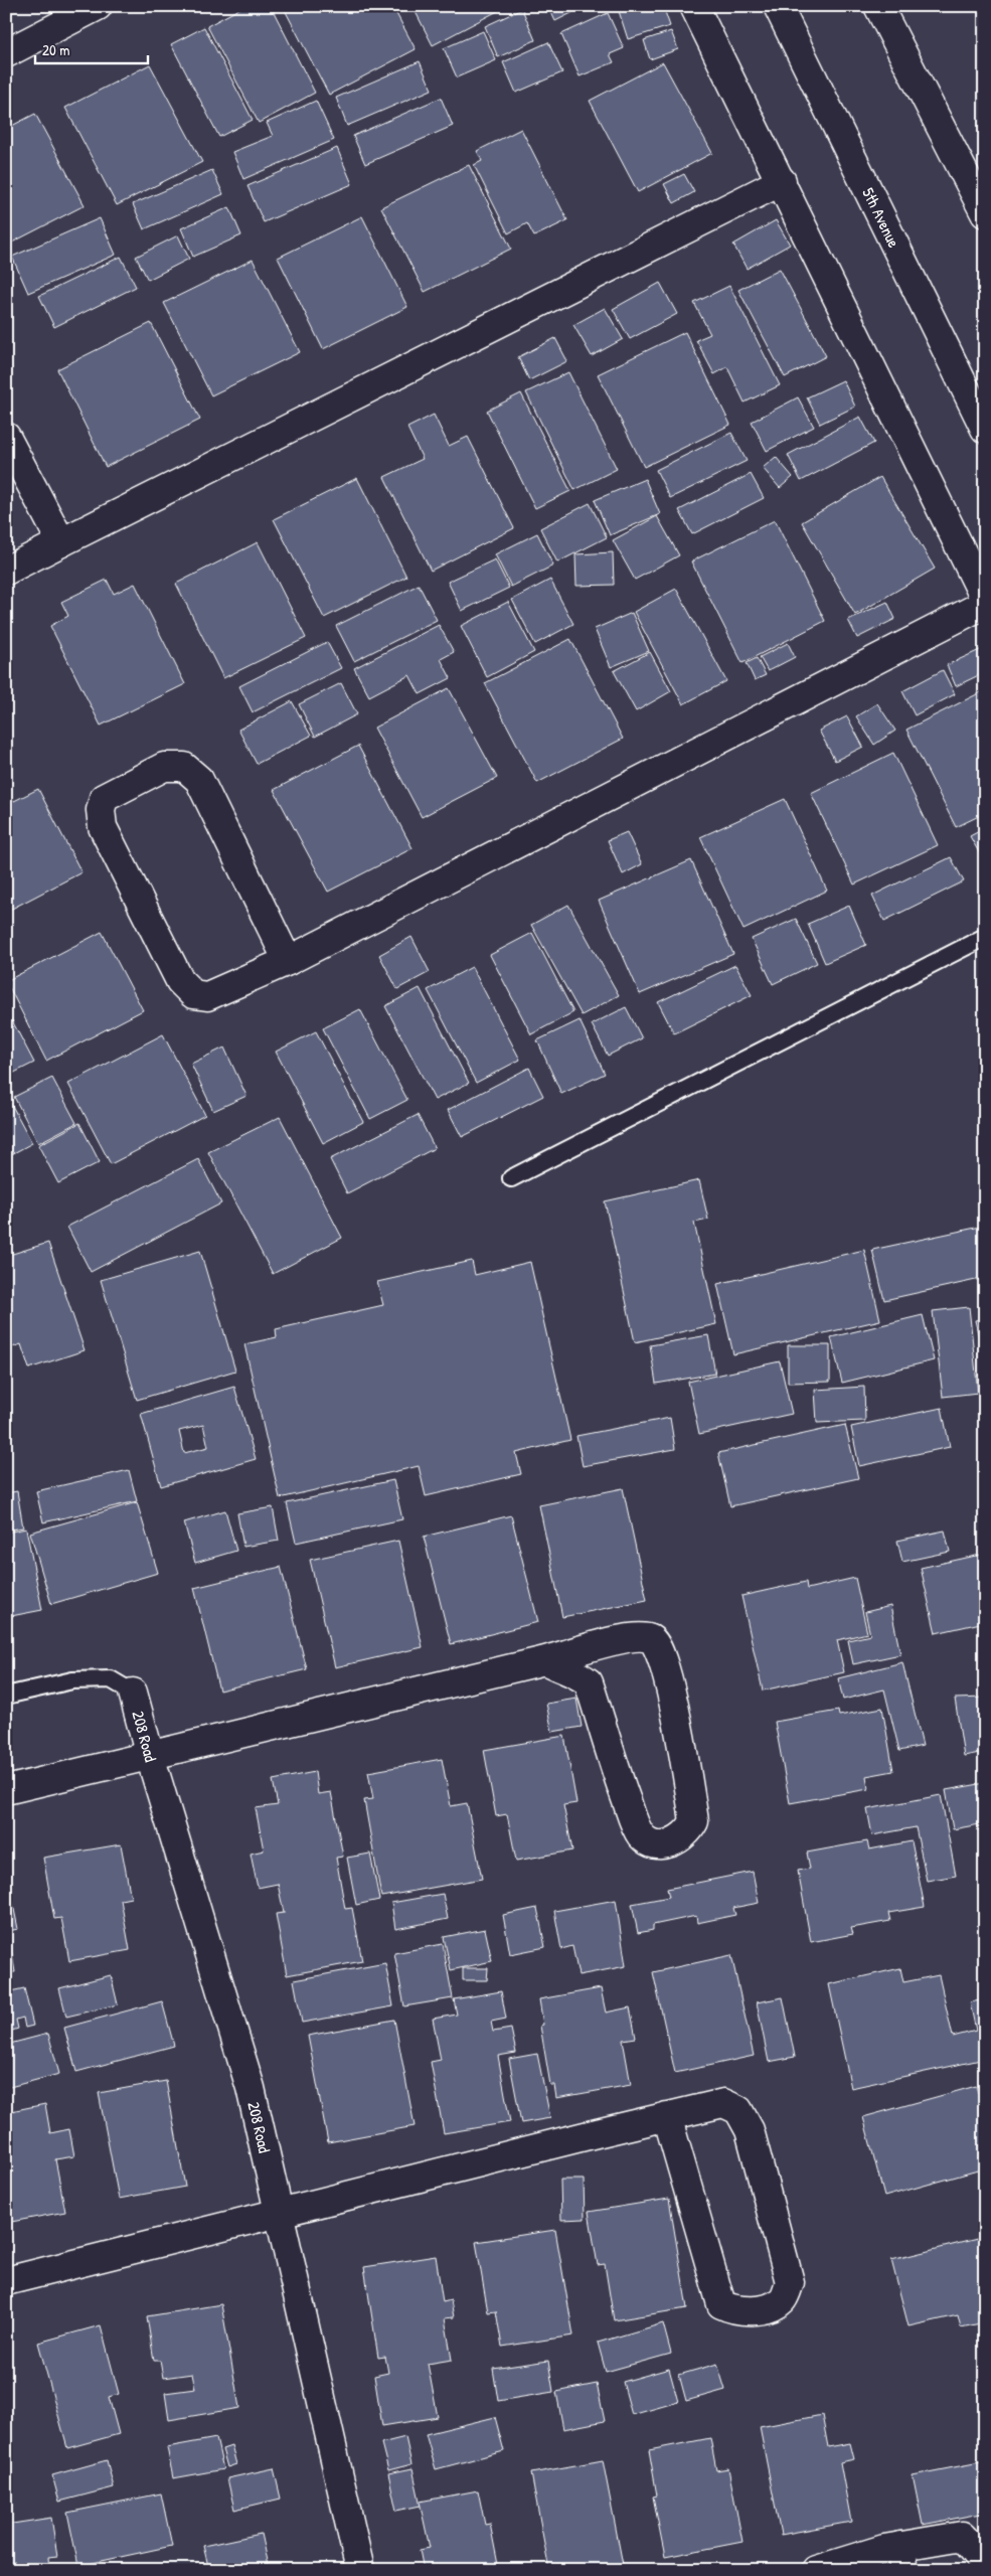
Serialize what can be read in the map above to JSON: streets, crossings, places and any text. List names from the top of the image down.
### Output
{
  "streets": {
    "street": ["5th Avenue", "208 Road"]
  },
  "scale_bar": "20 m"
}
